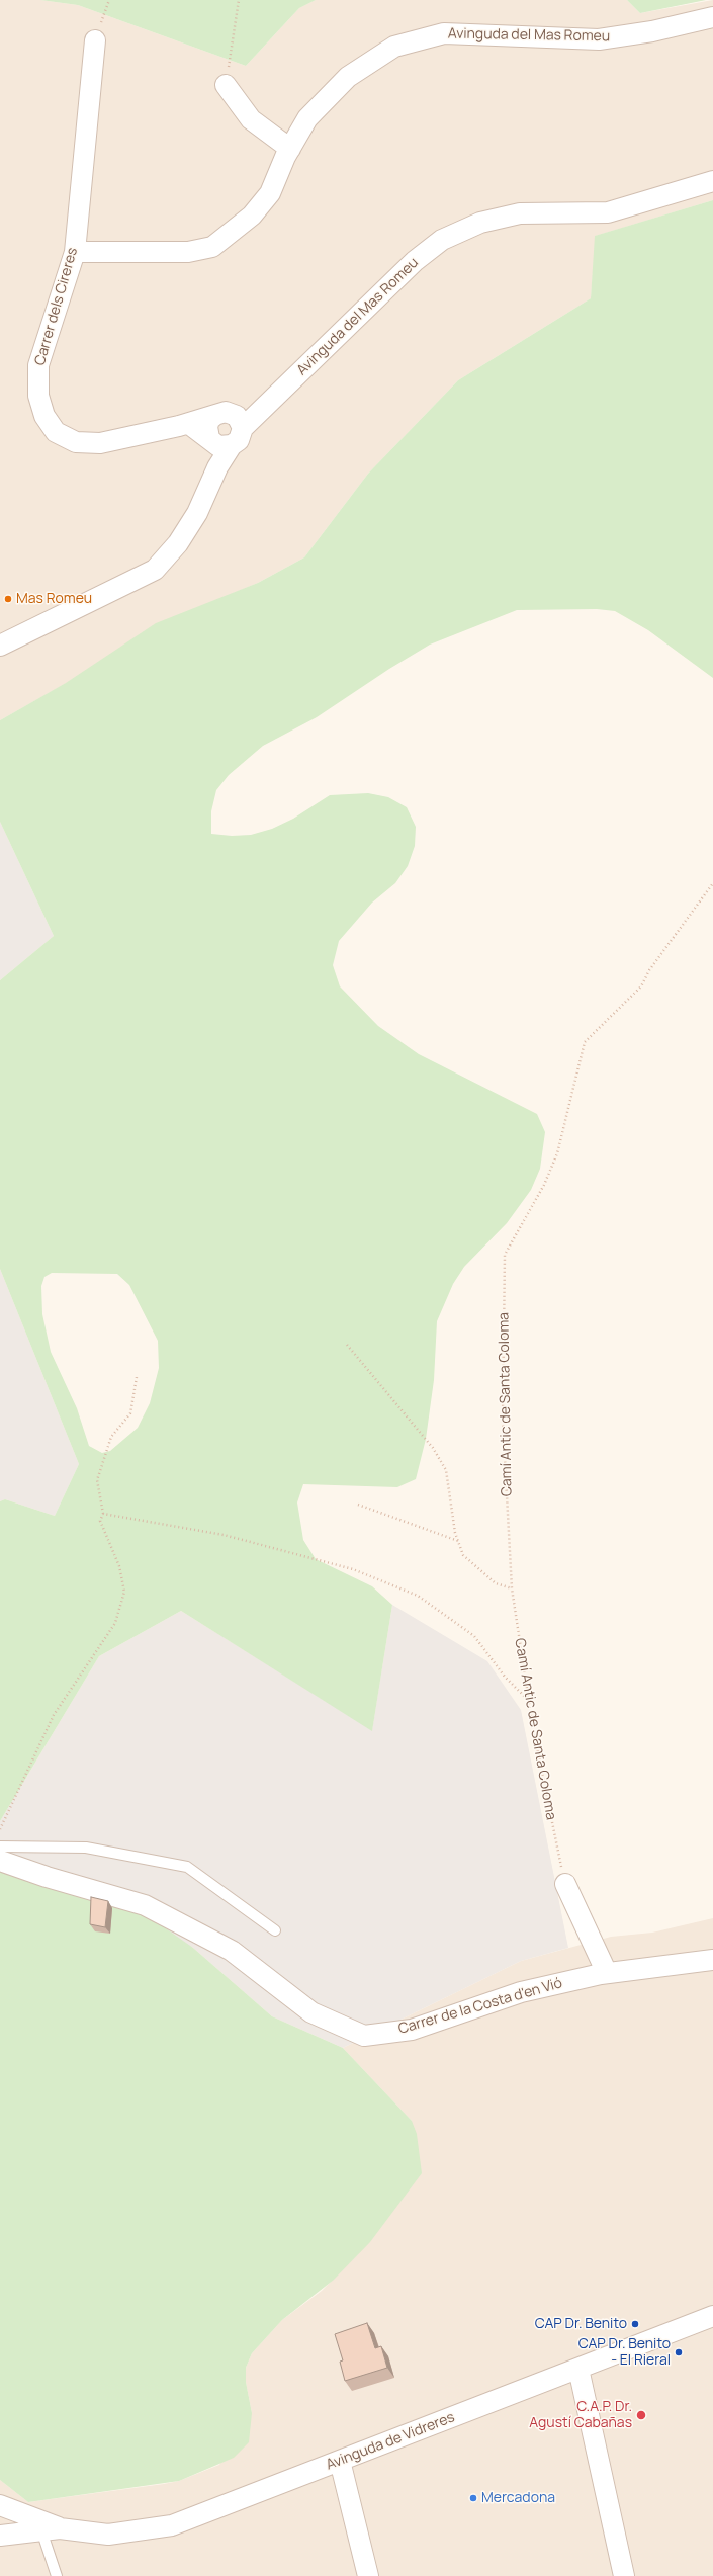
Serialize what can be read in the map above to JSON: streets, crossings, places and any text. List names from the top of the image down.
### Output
{
  "streets": {
    "street": [
      "Avinguda del Mas Romeu",
      "Carrer dels Cireres",
      "Carrer de la Costa d'en Vió",
      "Avinguda de Vidreres"
    ],
    "path": ["Camí Antic de Santa Coloma"]
  },
  "crossings": [
    ["Avinguda del Mas Romeu", "Carrer dels Cireres"]
  ],
  "places": [
    "Mas Romeu",
    "CAP Dr. Benito",
    "CAP Dr. Benito - El Rieral",
    "C.A.P. Dr. Agustí Cabañas",
    "Mercadona"
  ]
}
